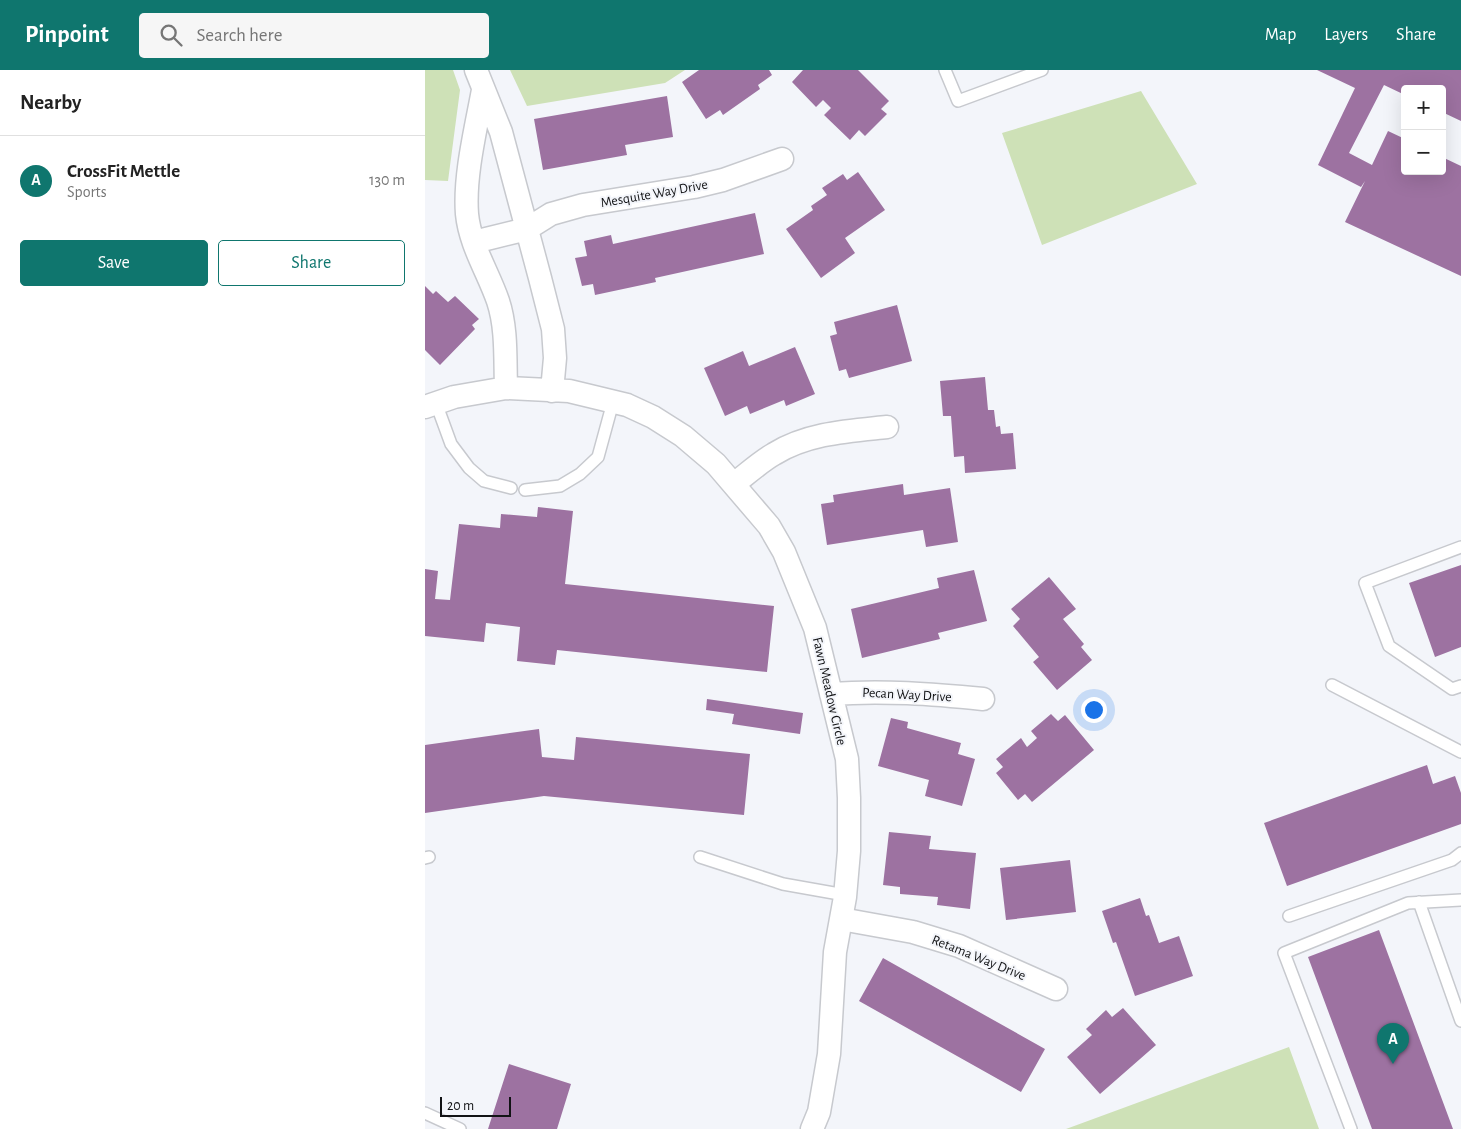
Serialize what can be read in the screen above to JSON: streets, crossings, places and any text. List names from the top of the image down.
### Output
{
  "streets": {
    "street": [
      "Mesquite Way Drive",
      "Fawn Meadow Circle",
      "Pecan Way Drive",
      "Retama Way Drive"
    ]
  },
  "crossings": [
    ["Fawn Meadow Circle", "Pecan Way Drive"],
    ["Fawn Meadow Circle", "Retama Way Drive"]
  ],
  "scale_bar": "20 m",
  "page": {
    "header": "Pinpoint",
    "search": "Search here",
    "nav": ["Map", "Layers", "Share"],
    "heading": "Nearby",
    "map_buttons": ["+", "−"],
    "list": [
      {
        "mark": "A",
        "name": "CrossFit Mettle",
        "note": "Sports",
        "value": "130 m"
      }
    ],
    "buttons": ["Save", "Share"],
    "pins": "A",
    "scale": "20 m"
  }
}
